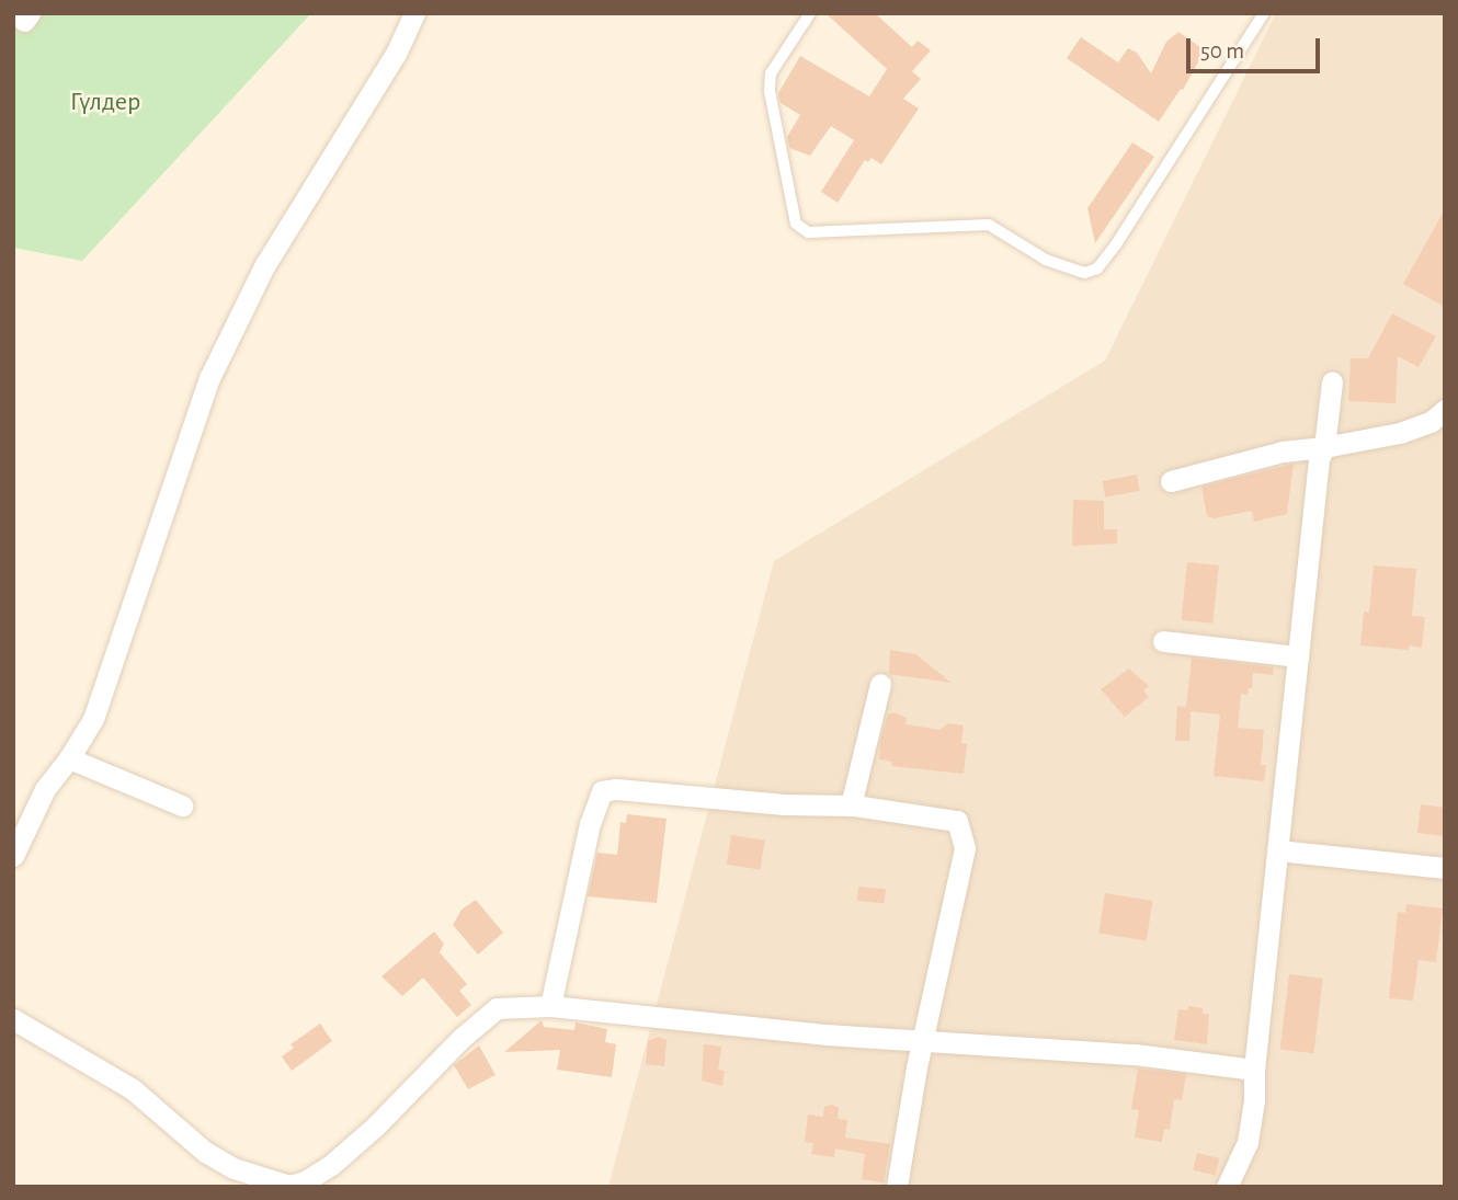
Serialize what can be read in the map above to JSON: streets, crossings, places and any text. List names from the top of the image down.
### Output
{
  "parks": ["Гүлдер"],
  "scale_bar": "50 m"
}
